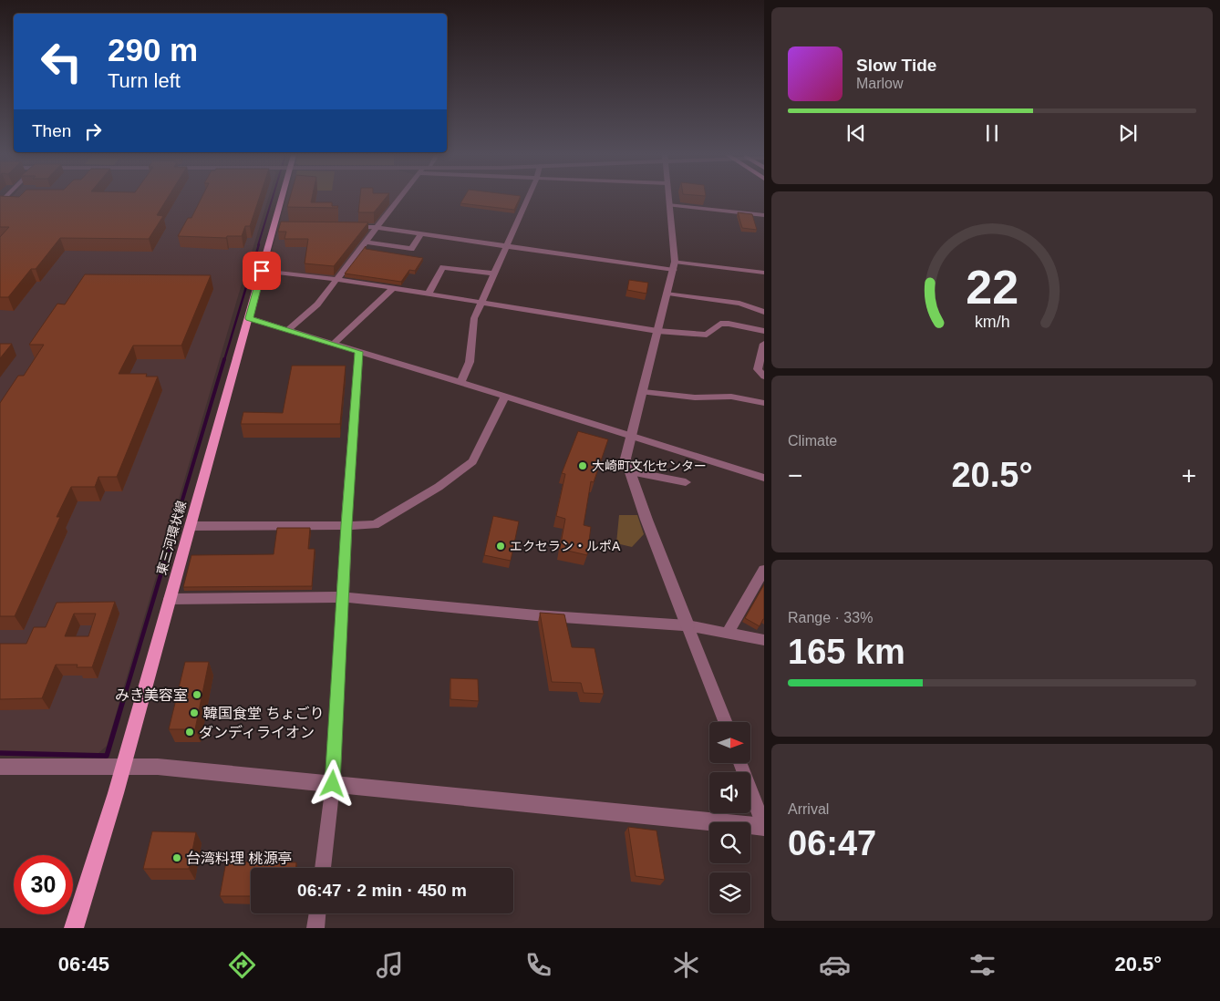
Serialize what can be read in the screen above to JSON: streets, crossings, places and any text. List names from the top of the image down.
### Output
{
  "streets": {
    "main road": ["東三河環状線"]
  },
  "places": [
    "大崎町文化センター",
    "エクセラン・ルポA",
    "みき美容室",
    "韓国食堂 ちょごり",
    "ダンディライオン",
    "台湾料理 桃源亭"
  ],
  "north": "right",
  "page": {
    "turn": ["290 m", "Turn left"],
    "song": ["Slow Tide", "Marlow"],
    "then": "Then",
    "tile": [
      "Climate",
      ["Range · 33%", "165 km"],
      ["Arrival", "06:47"]
    ],
    "heat": ["−", "20.5°", "+"],
    "limit": "30",
    "trip": "06:47 · 2 min · 450 m",
    "tabs": ["06:45", "20.5°"],
    "gauge": ["22", "km/h"]
  }
}
